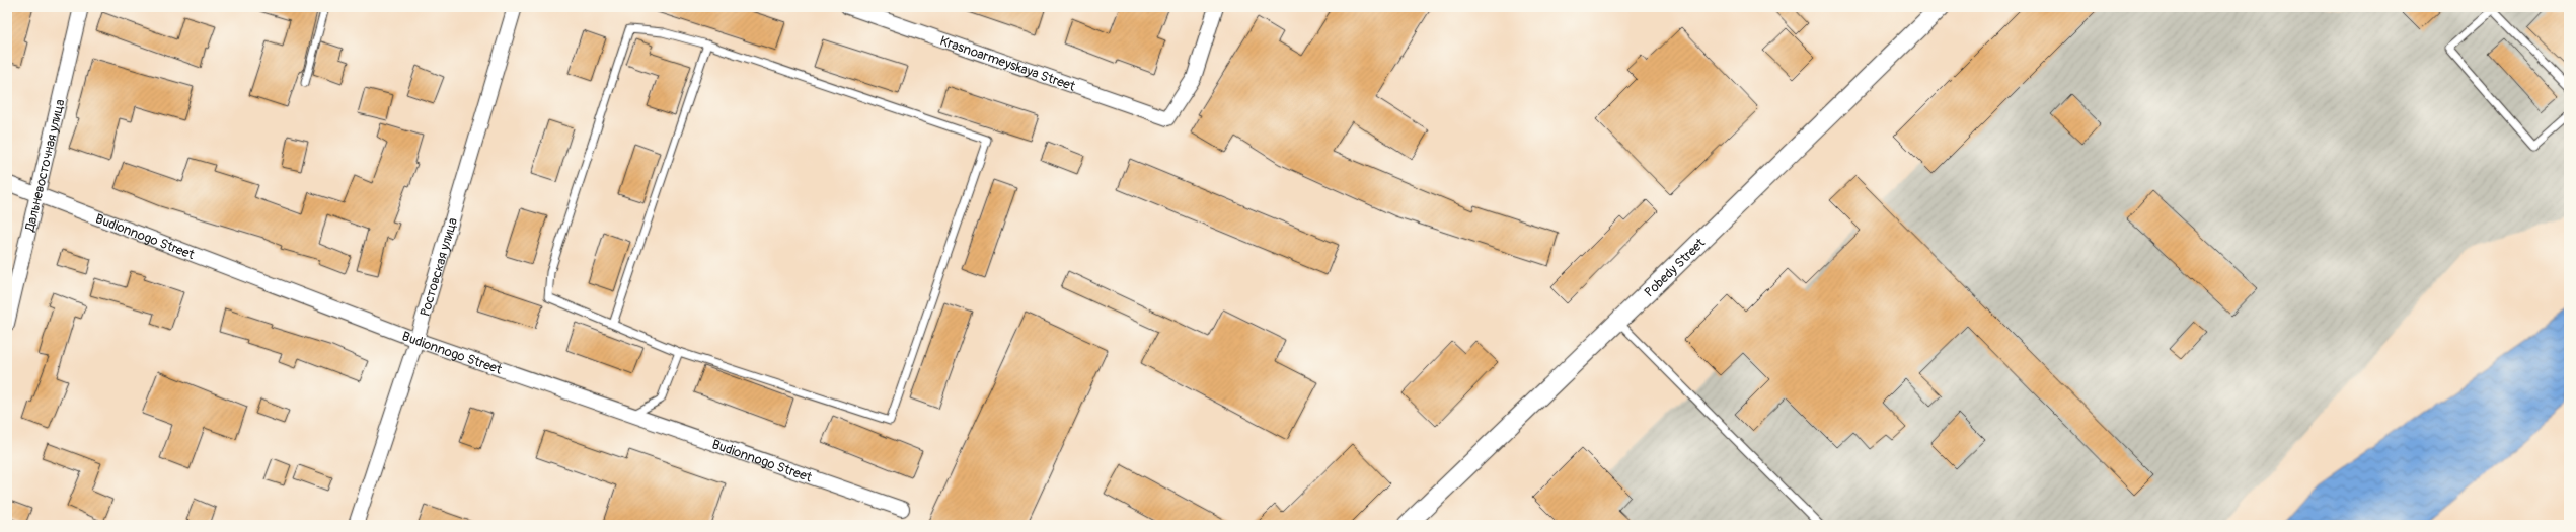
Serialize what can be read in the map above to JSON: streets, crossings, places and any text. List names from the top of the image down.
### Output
{
  "streets": {
    "street": [
      "Krasnoarmeyskaya Street",
      "Дальневосточная улица",
      "Budionnogo Street",
      "Ростовская улица",
      "Pobedy Street"
    ]
  },
  "crossings": [
    ["Дальневосточная улица", "Budionnogo Street"],
    ["Budionnogo Street", "Ростовская улица"]
  ]
}
